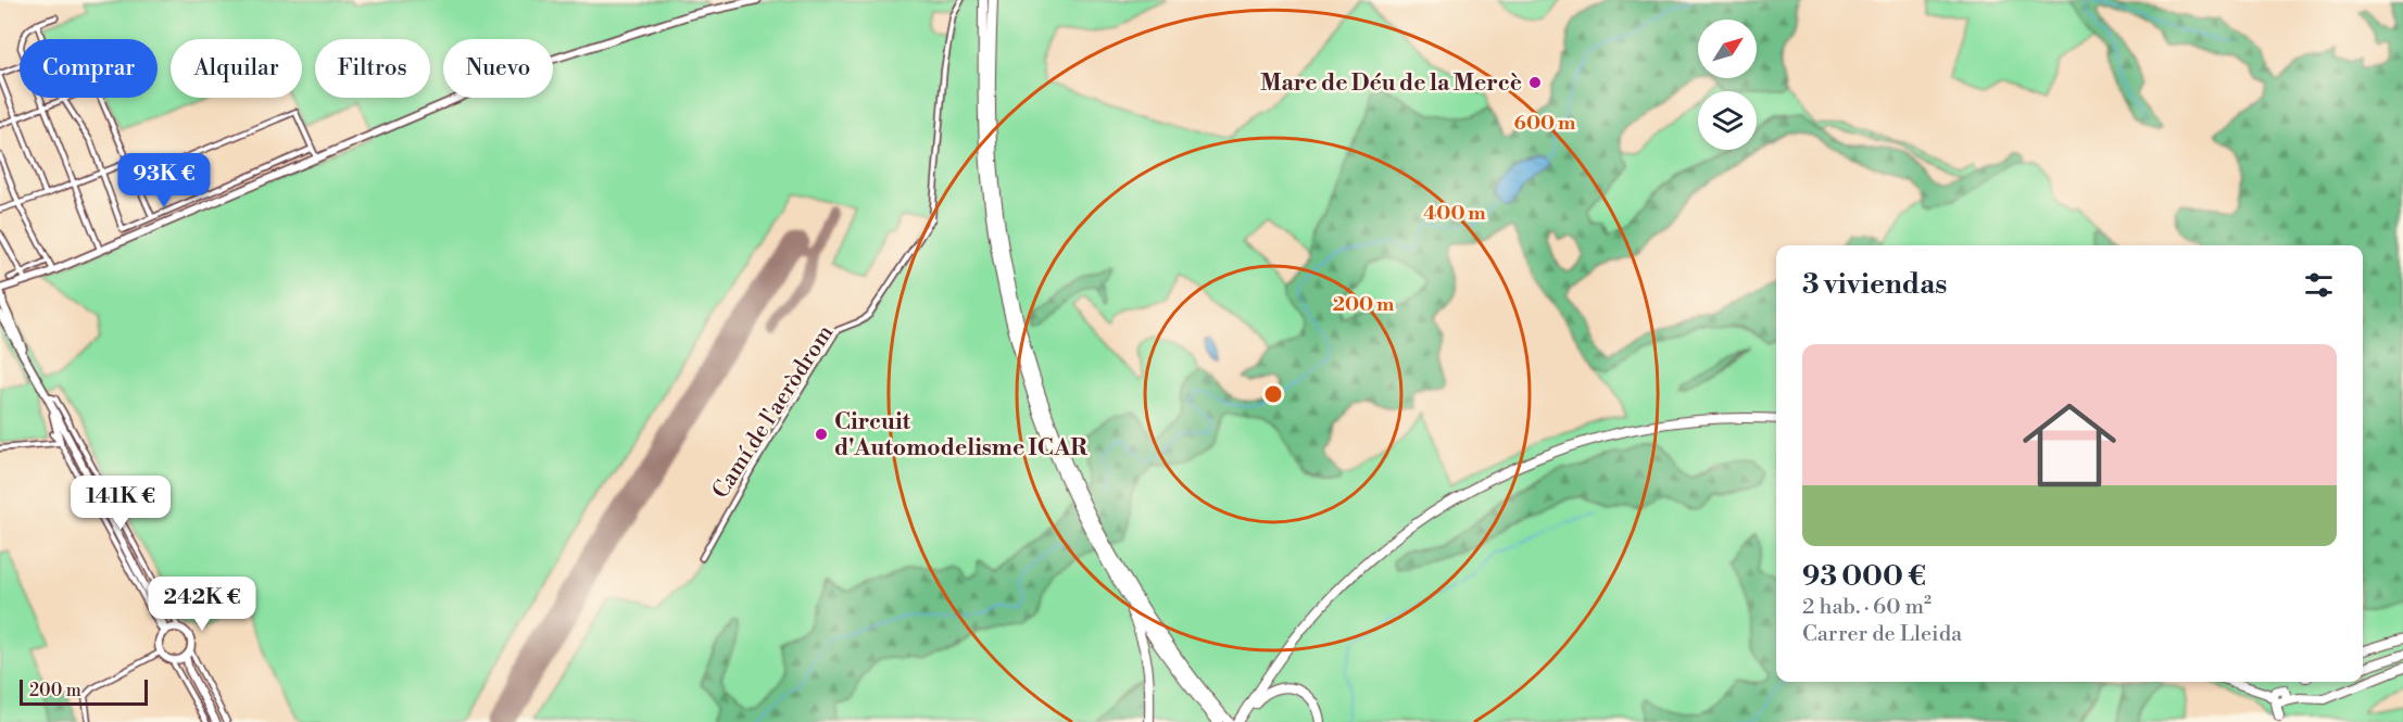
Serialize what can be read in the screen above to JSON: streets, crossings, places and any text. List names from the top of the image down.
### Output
{
  "streets": {
    "street": ["Camí de l'aeròdrom"]
  },
  "places": ["Mare de Déu de la Mercè", "Circuit d'Automodelisme ICAR"],
  "scale_bar": "200 m",
  "north": "top right",
  "page": {
    "chip": [
      "Comprar",
      "Alquilar",
      "Filtros",
      "Nuevo"
    ],
    "price": ["93K €", "141K €", "242K €"],
    "heading": "3 viviendas",
    "list": [
      {
        "name": "93 000 €",
        "note": "2 hab. · 60 m² · Carrer de Lleida"
      }
    ],
    "scale": "200 m"
  },
  "rings": ["600 m", "400 m", "200 m"]
}
